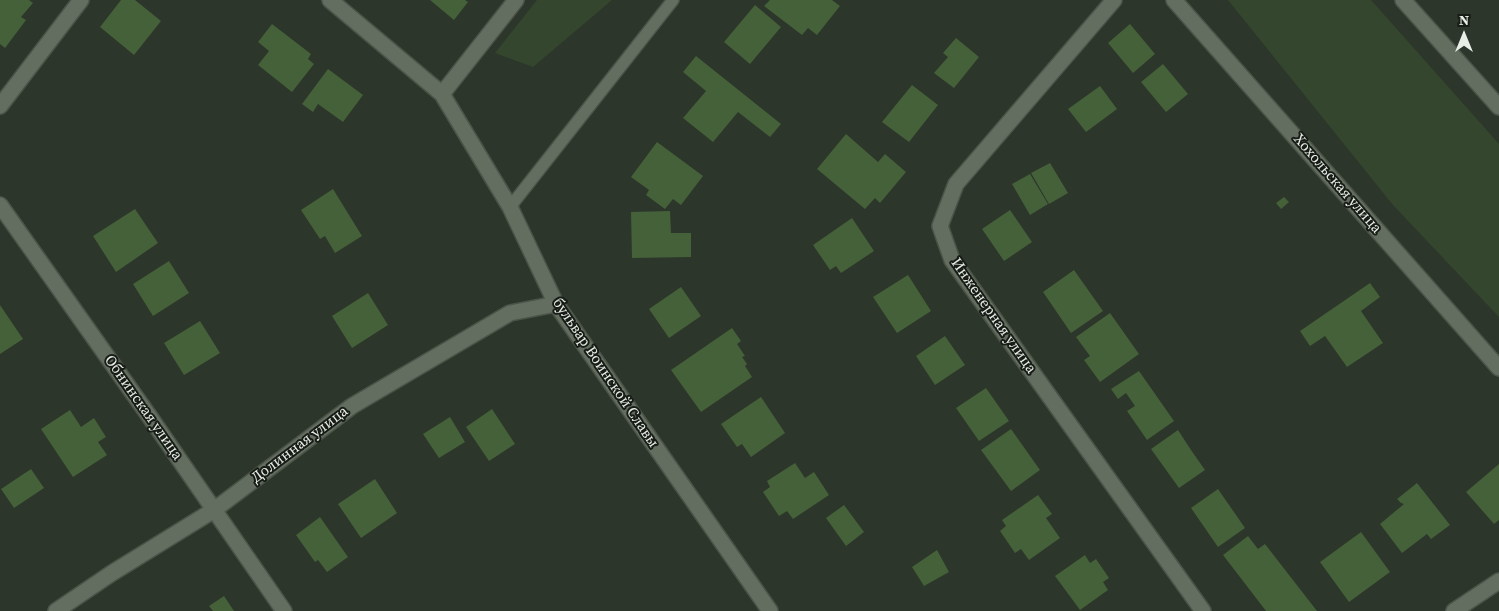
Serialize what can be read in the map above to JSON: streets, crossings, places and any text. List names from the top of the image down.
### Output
{
  "streets": {
    "street": [
      "Хохольская улица",
      "Инженерная улица",
      "бульвар Воинской Славы",
      "Обнинская улица",
      "Долинная улица"
    ]
  },
  "crossings": [
    ["бульвар Воинской Славы", "Долинная улица"],
    ["Обнинская улица", "Долинная улица"]
  ],
  "north": "top"
}
